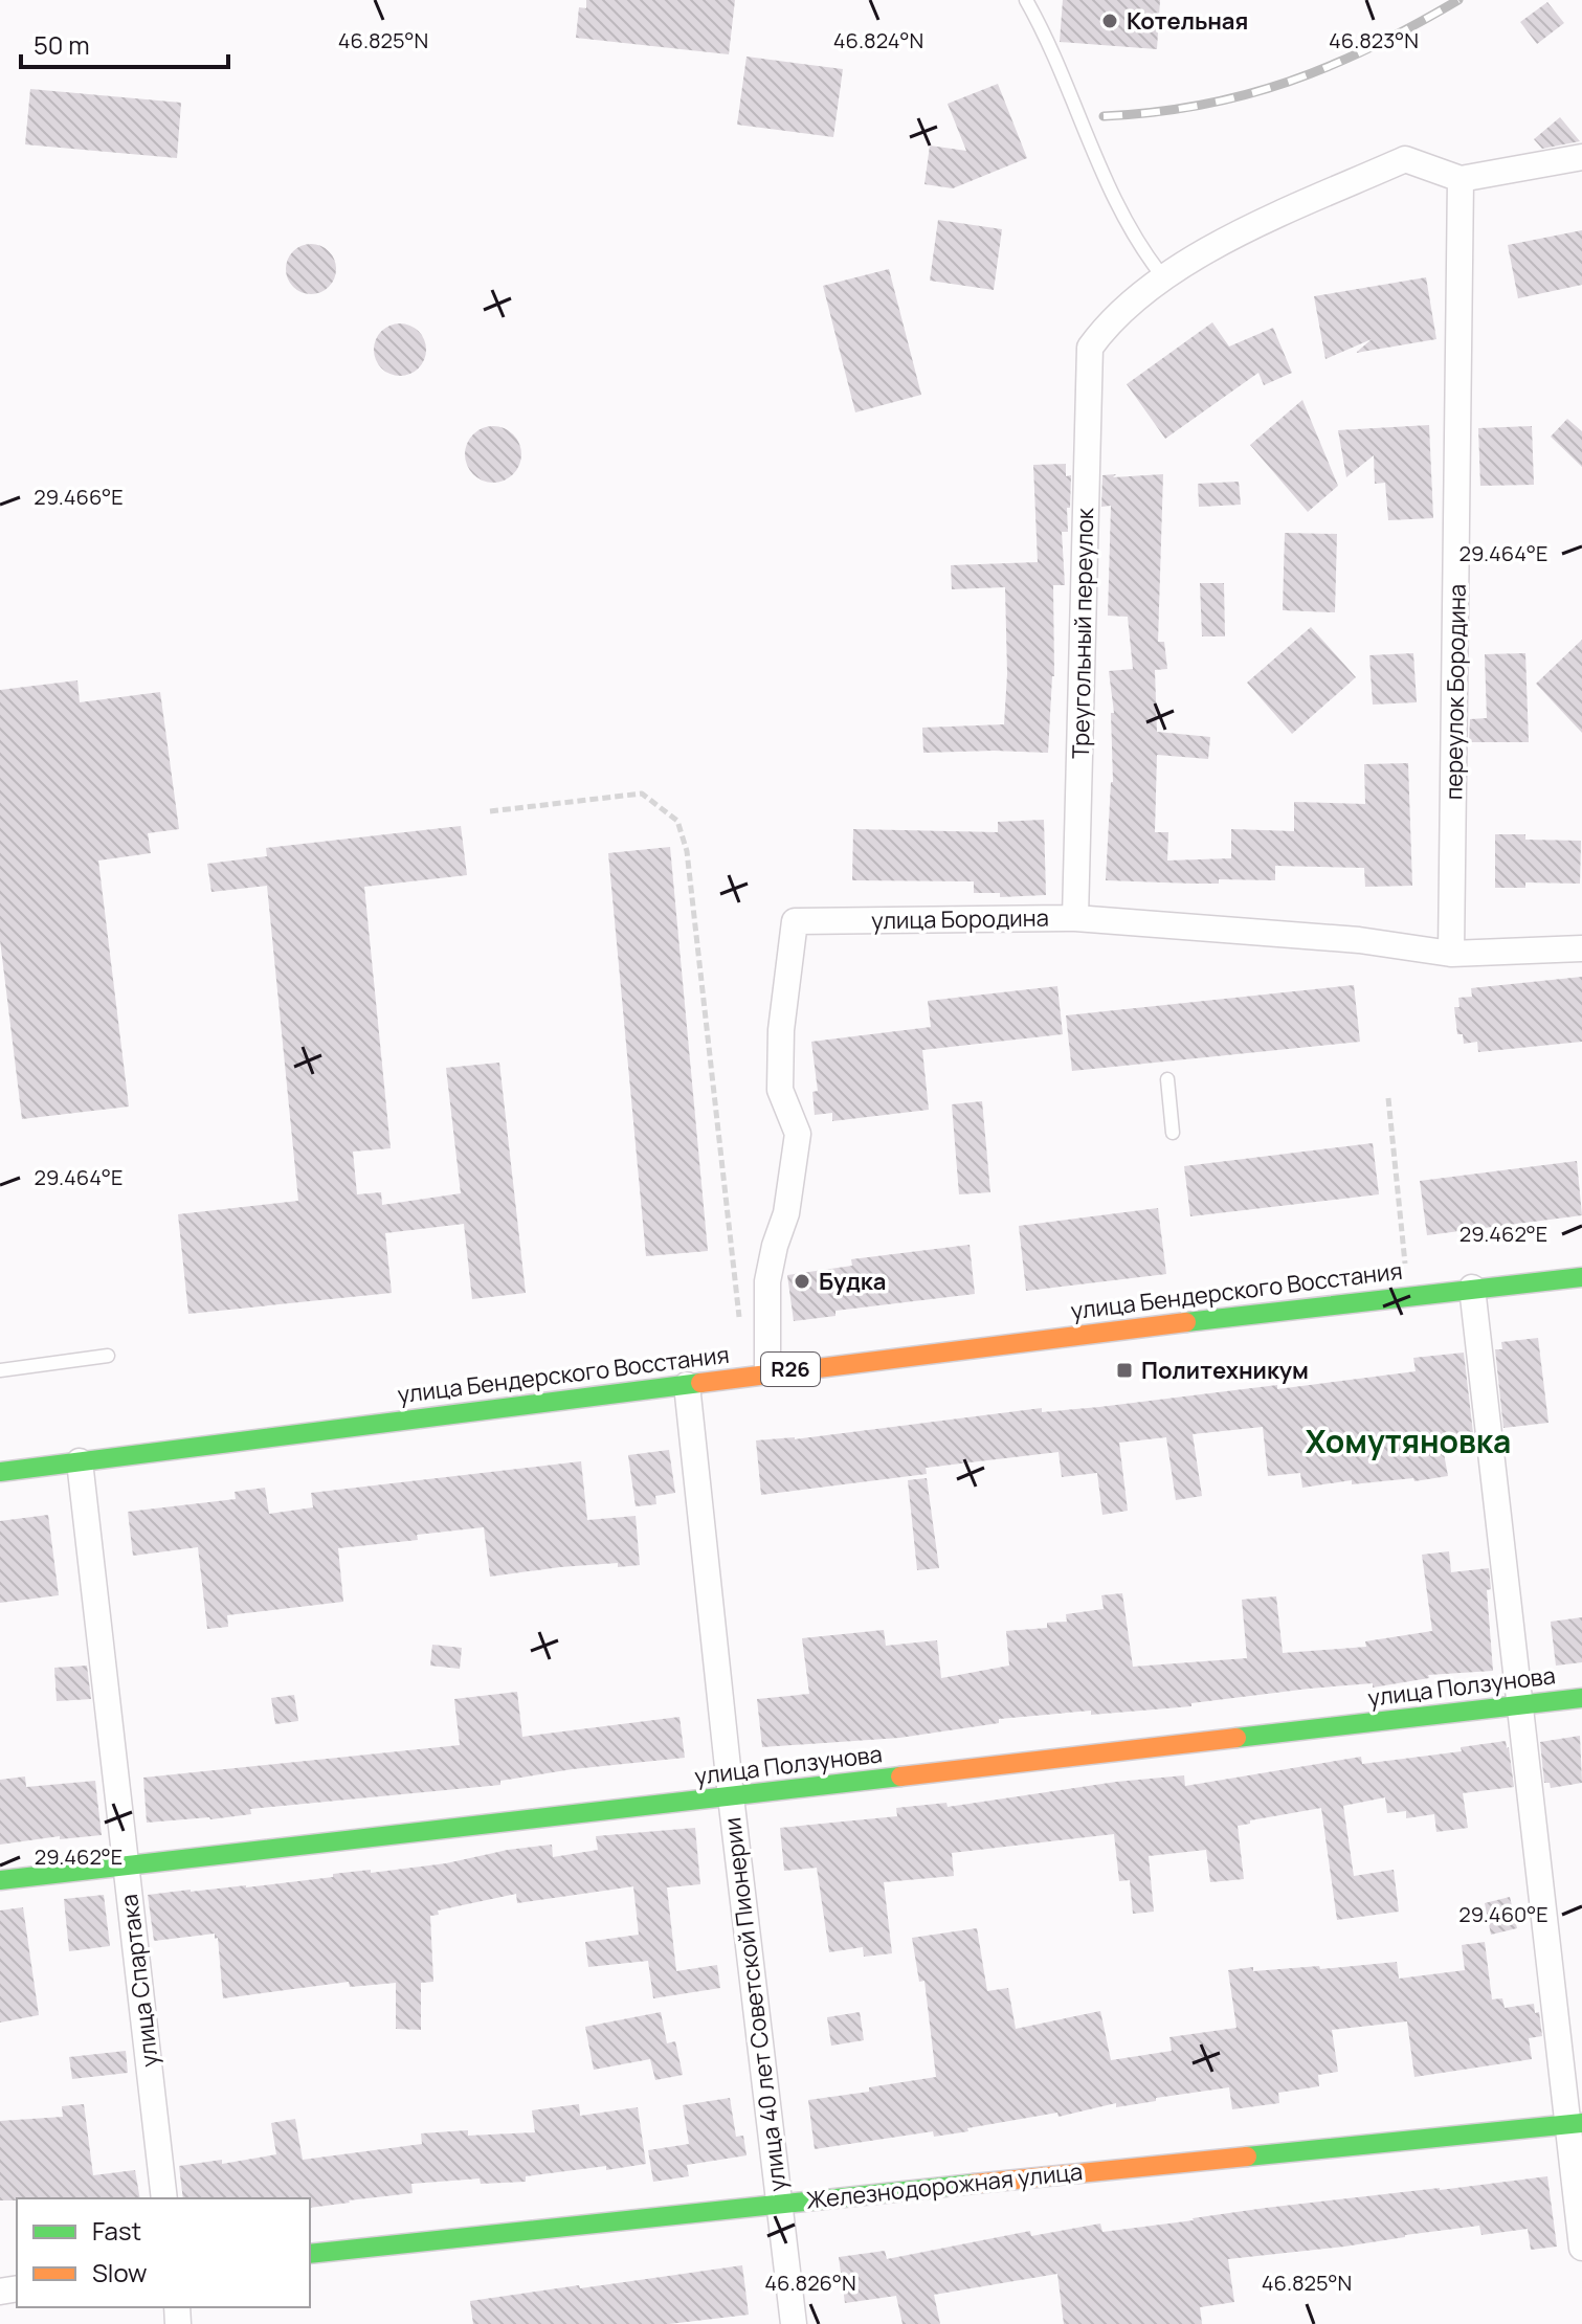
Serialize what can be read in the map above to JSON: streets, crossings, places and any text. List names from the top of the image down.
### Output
{
  "streets": {
    "street": [
      "Треугольный переулок",
      "переулок Бородина",
      "улица Бородина",
      "улица Бендерского Восстания",
      "R26",
      "улица Ползунова",
      "улица Спартака",
      "улица 40 лет Советской Пионерии",
      "Железнодорожная улица"
    ]
  },
  "crossings": [
    ["Треугольный переулок", "улица Бородина"],
    ["переулок Бородина", "улица Бородина"],
    ["улица Бородина", "улица Бендерского Восстания"],
    ["улица Бендерского Восстания", "улица Спартака"],
    ["улица Бендерского Восстания", "улица 40 лет Советской Пионерии"],
    ["улица Ползунова", "улица Спартака"],
    ["улица Ползунова", "улица 40 лет Советской Пионерии"],
    ["улица 40 лет Советской Пионерии", "Железнодорожная улица"]
  ],
  "districts": ["Хомутяновка"],
  "places": {
    "other": ["Котельная", "Будка"],
    "transit": ["Политехникум"]
  },
  "legend": ["Fast", "Slow"],
  "scale_bar": "50 m",
  "coordinates": [
    "46.824°N",
    "46.823°N",
    "46.825°N",
    "29.466°E",
    "29.464°E",
    "29.462°E",
    "29.460°E",
    "46.826°N"
  ]
}
